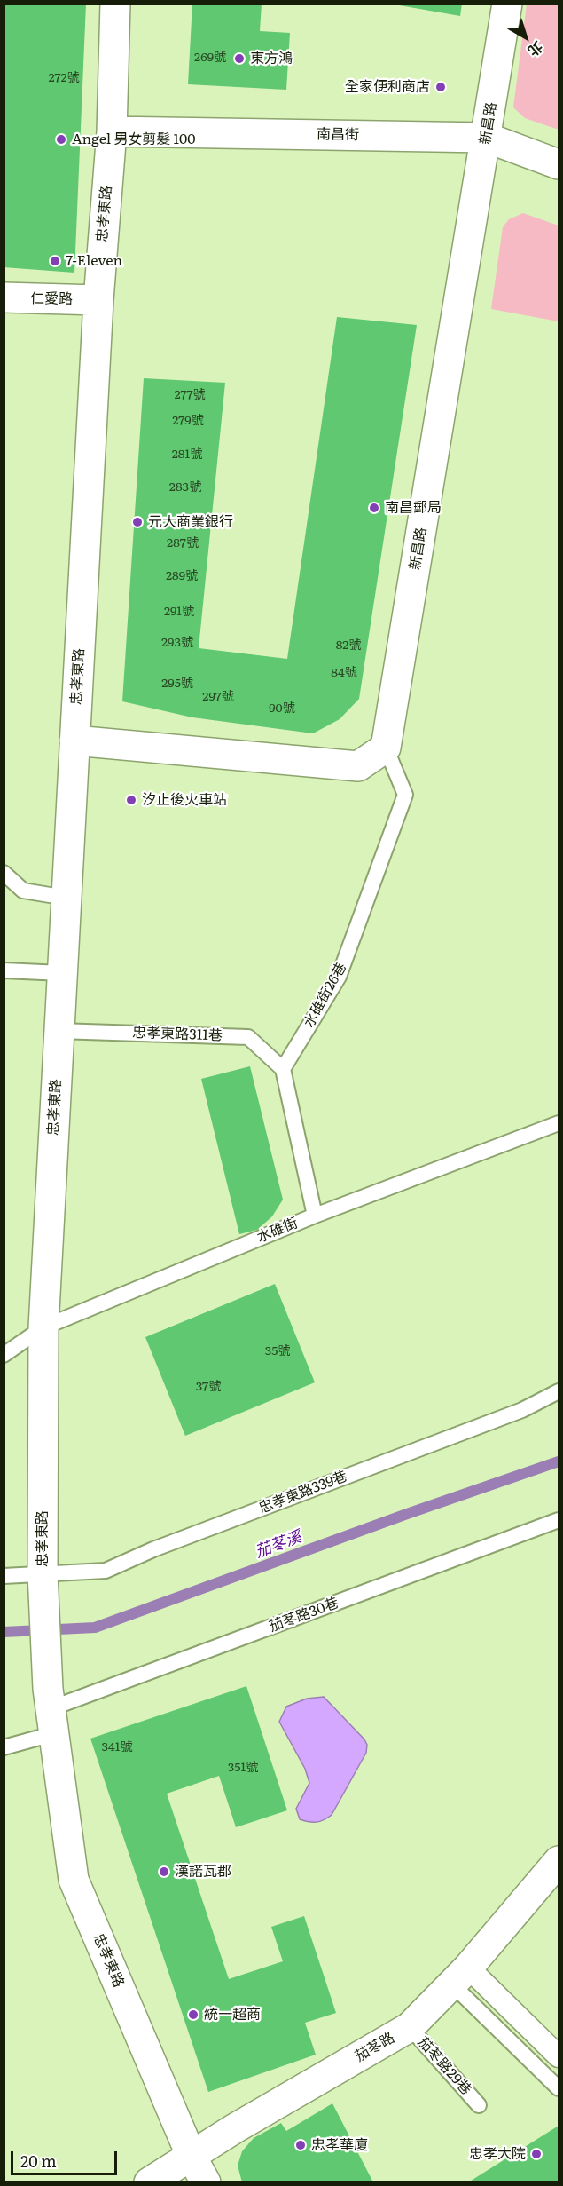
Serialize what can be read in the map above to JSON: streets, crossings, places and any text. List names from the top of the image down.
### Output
{
  "streets": {
    "street": [
      "新昌路",
      "南昌街",
      "忠孝東路",
      "仁愛路",
      "茄苳路"
    ],
    "lane": [
      "水碓街26巷",
      "忠孝東路311巷",
      "水碓街",
      "忠孝東路339巷",
      "茄苳路30巷",
      "茄苳路29巷"
    ]
  },
  "crossings": [
    ["新昌路", "南昌街"],
    ["新昌路", "水碓街26巷"],
    ["南昌街", "忠孝東路"],
    ["忠孝東路", "仁愛路"],
    ["忠孝東路", "忠孝東路311巷"],
    ["忠孝東路", "水碓街"],
    ["忠孝東路", "忠孝東路339巷"],
    ["忠孝東路", "茄苳路30巷"],
    ["忠孝東路", "茄苳路"],
    ["水碓街26巷", "忠孝東路311巷"],
    ["茄苳路", "茄苳路29巷"]
  ],
  "water": ["茄苳溪"],
  "places": [
    "東方鴻",
    "全家便利商店",
    "Angel 男女剪髮 100",
    "7-Eleven",
    "南昌郵局",
    "元大商業銀行",
    "汐止後火車站",
    "漢諾瓦郡",
    "統一超商",
    "忠孝華廈",
    "忠孝大院"
  ],
  "house_numbers": [
    "269號",
    "272號",
    "277號",
    "279號",
    "281號",
    "283號",
    "287號",
    "289號",
    "291號",
    "293號",
    "82號",
    "84號",
    "295號",
    "297號",
    "90號",
    "35號",
    "37號",
    "341號",
    "351號"
  ],
  "scale_bar": "20 m",
  "north": "bottom right"
}
